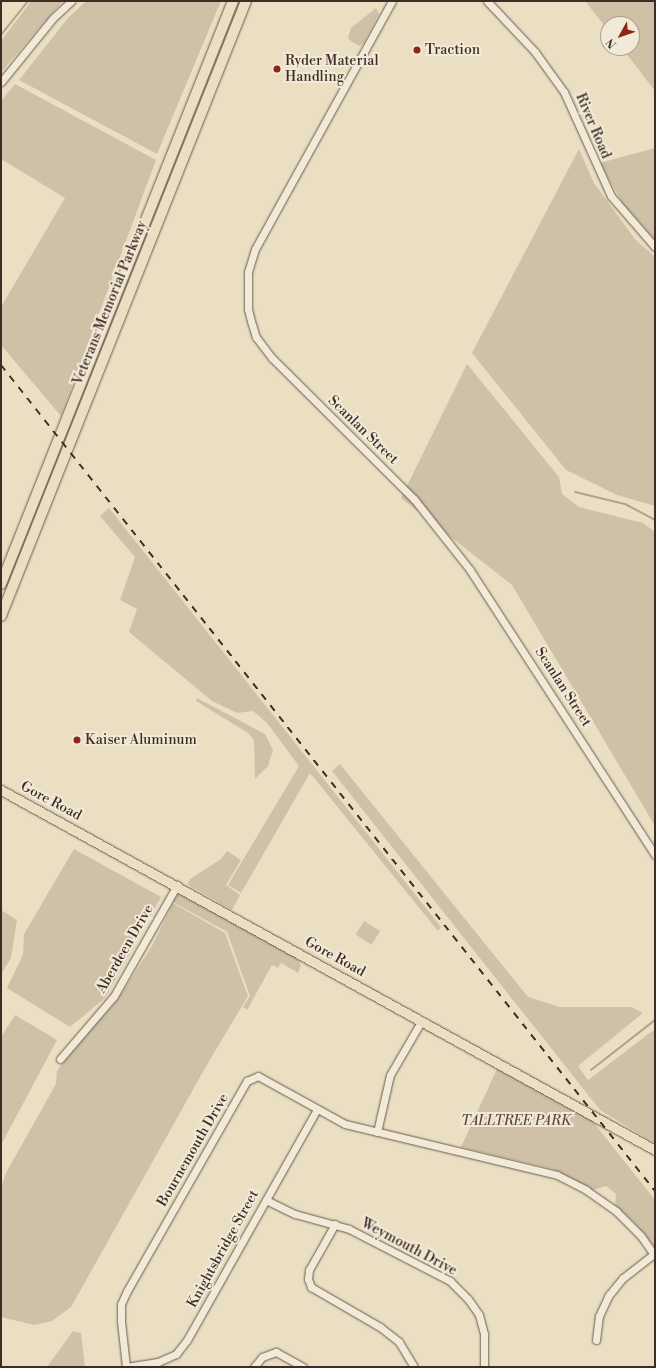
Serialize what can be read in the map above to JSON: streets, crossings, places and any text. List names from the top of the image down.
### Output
{
  "streets": {
    "highway": ["Veterans Memorial Parkway"],
    "main road": ["Gore Road"],
    "street": [
      "River Road",
      "Scanlan Street",
      "Aberdeen Drive",
      "Bournemouth Drive",
      "Weymouth Drive",
      "Knightsbridge Street"
    ]
  },
  "crossings": [
    ["Gore Road", "Aberdeen Drive"],
    ["Bournemouth Drive", "Knightsbridge Street"],
    ["Weymouth Drive", "Knightsbridge Street"]
  ],
  "parks": ["TALLTREE PARK"],
  "places": ["Traction", "Ryder Material Handling", "Kaiser Aluminum"],
  "north": "bottom left"
}
